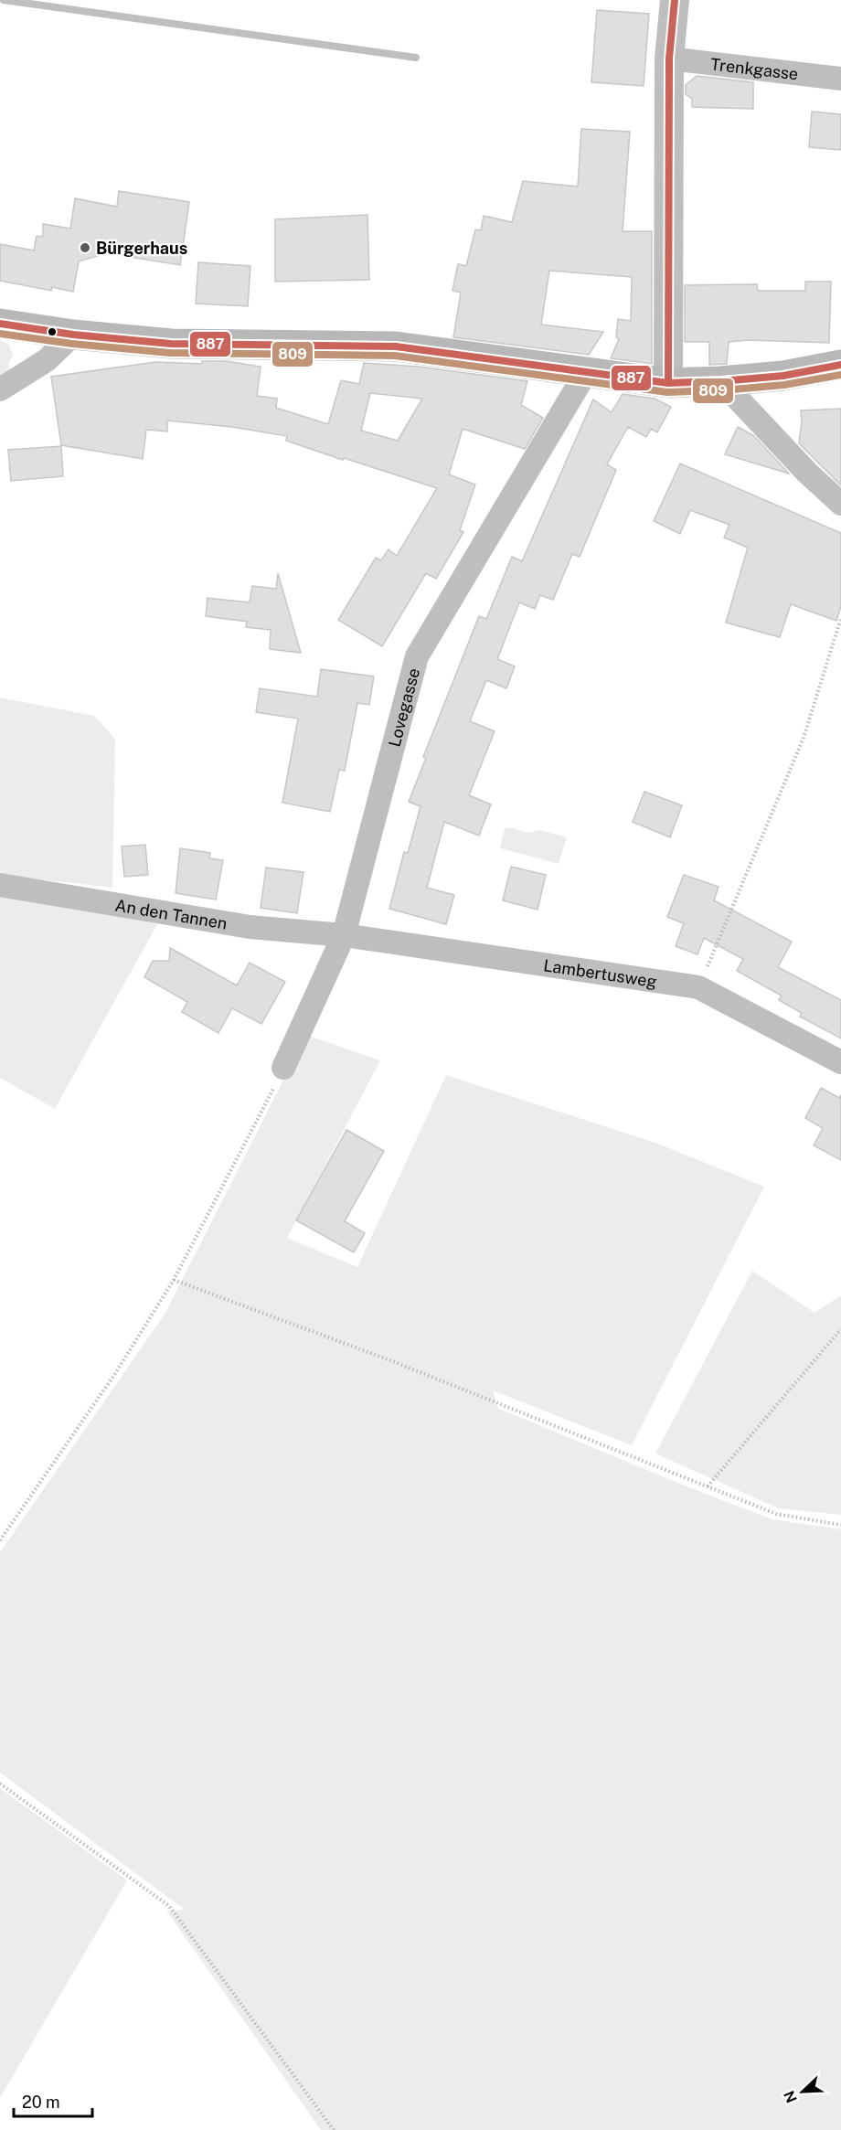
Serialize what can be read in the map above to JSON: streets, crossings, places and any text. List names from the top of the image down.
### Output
{
  "streets": {
    "street": [
      "Trenkgasse",
      "Lovegasse",
      "An den Tannen",
      "Lambertusweg"
    ]
  },
  "crossings": [
    ["Lovegasse", "An den Tannen"],
    ["Lovegasse", "Lambertusweg"],
    ["An den Tannen", "Lambertusweg"]
  ],
  "places": ["Bürgerhaus"],
  "lines": ["transit line 887", "transit line 809"],
  "scale_bar": "20 m",
  "north": "bottom left"
}
